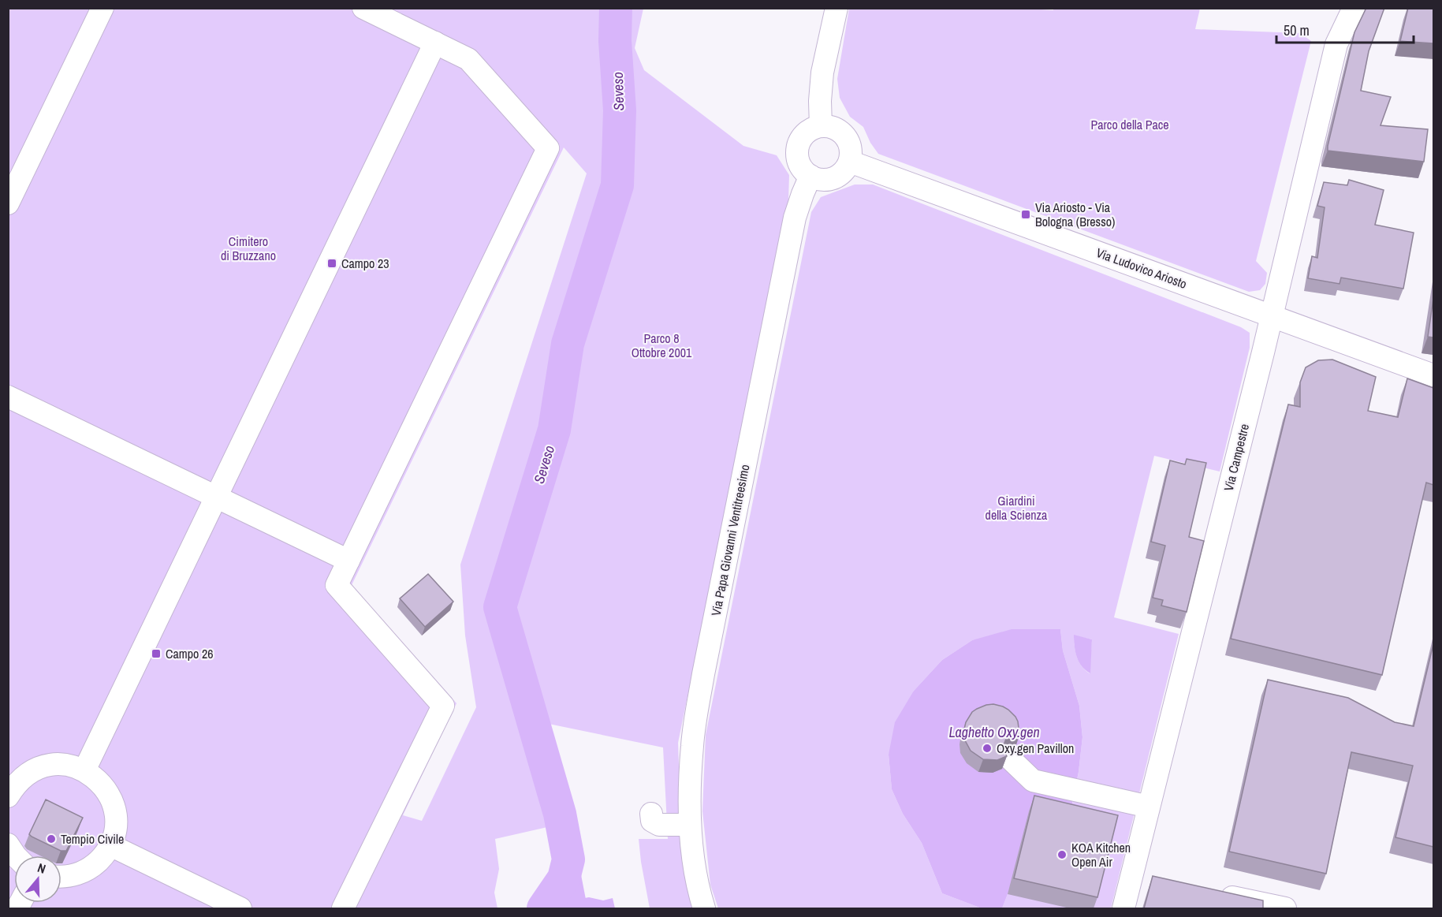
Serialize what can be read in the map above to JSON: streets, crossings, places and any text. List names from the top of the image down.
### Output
{
  "streets": {
    "street": ["Via Ludovico Ariosto", "Via Campestre", "Via Papa Giovanni Ventitreesimo"]
  },
  "crossings": [
    ["Via Ludovico Ariosto", "Via Campestre"],
    ["Via Ludovico Ariosto", "Via Papa Giovanni Ventitreesimo"]
  ],
  "water": ["Seveso", "Laghetto Oxy.gen"],
  "parks": [
    "Parco della Pace",
    "Cimitero di Bruzzano",
    "Parco 8 Ottobre 2001",
    "Giardini della Scienza"
  ],
  "places": {
    "transit": ["Via Ariosto - Via Bologna (Bresso)", "Campo 23", "Campo 26"],
    "other": ["Oxy.gen Pavillon", "Tempio Civile", "KOA Kitchen Open Air"]
  },
  "scale_bar": "50 m",
  "north": "top"
}
